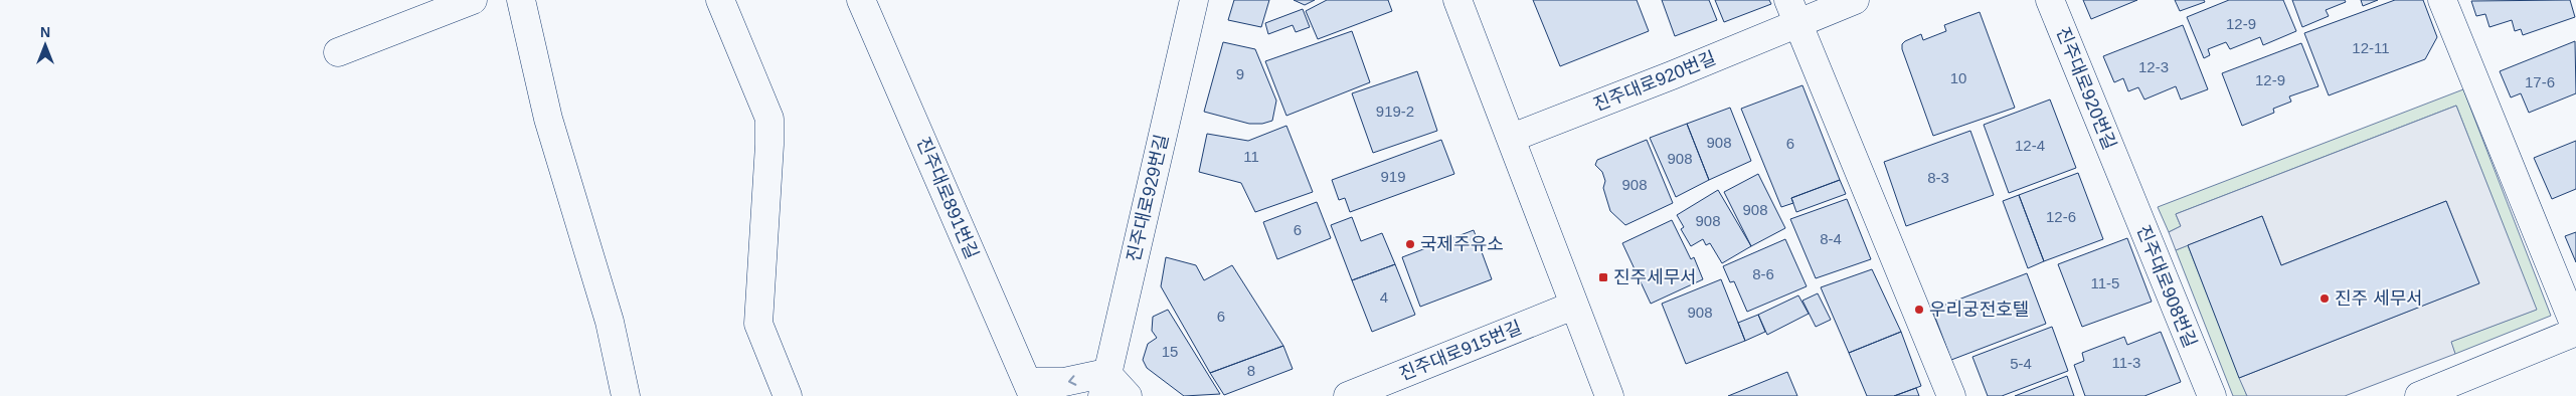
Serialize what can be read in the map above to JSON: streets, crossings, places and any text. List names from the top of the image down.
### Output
{
  "streets": {
    "street": [
      "진주대로920번길",
      "진주대로891번길",
      "진주대로929번길",
      "진주대로908번길",
      "진주대로915번길"
    ]
  },
  "crossings": [
    ["진주대로920번길", "진주대로908번길"]
  ],
  "places": {
    "other": ["국제주유소", "진주 세무서", "우리궁전호텔"],
    "transit": ["진주세무서"]
  },
  "house_numbers": [
    "12-9",
    "12-11",
    "12-3",
    "9",
    "10",
    "12-9",
    "17-6",
    "919-2",
    "908",
    "6",
    "12-4",
    "11",
    "908",
    "919",
    "8-3",
    "908",
    "908",
    "12-6",
    "908",
    "6",
    "8-4",
    "8-6",
    "11-5",
    "4",
    "908",
    "6",
    "15",
    "11-3",
    "5-4",
    "8"
  ],
  "north": "top"
}
